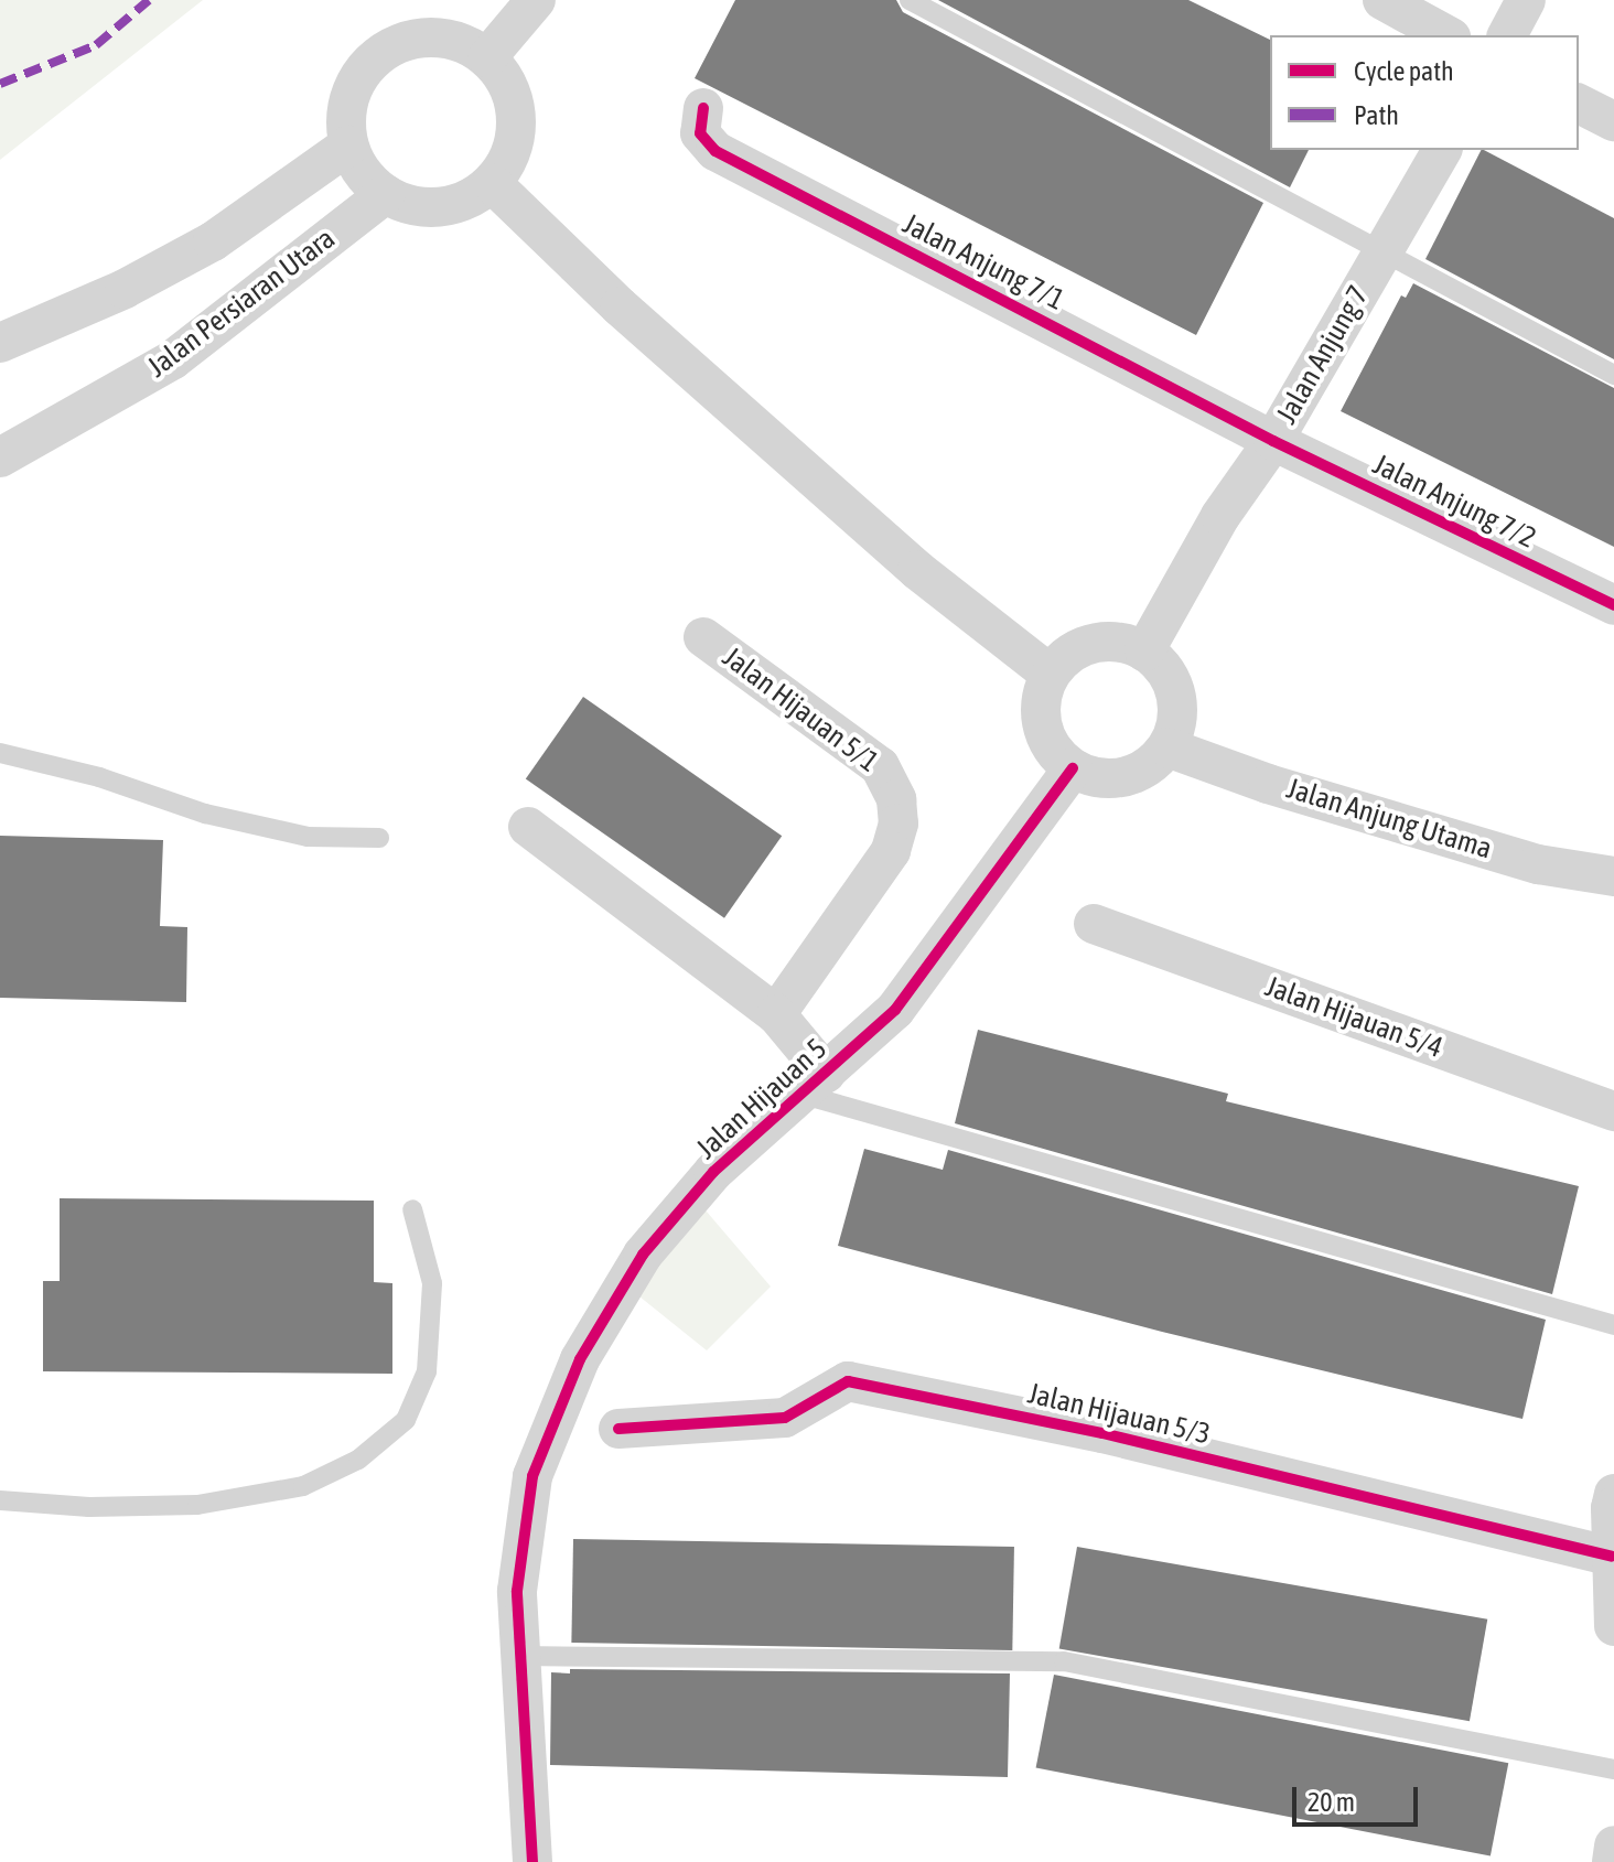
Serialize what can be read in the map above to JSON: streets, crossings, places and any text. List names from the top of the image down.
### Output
{
  "streets": {
    "street": [
      "Jalan Anjung 7/1",
      "Jalan Persiaran Utara",
      "Jalan Anjung 7",
      "Jalan Anjung 7/2",
      "Jalan Hijauan 5/1",
      "Jalan Anjung Utama",
      "Jalan Hijauan 5/4",
      "Jalan Hijauan 5",
      "Jalan Hijauan 5/3"
    ]
  },
  "crossings": [
    ["Jalan Anjung 7/1", "Jalan Anjung 7"],
    ["Jalan Anjung 7/1", "Jalan Anjung 7/2"],
    ["Jalan Anjung 7", "Jalan Anjung 7/2"],
    ["Jalan Anjung 7", "Jalan Anjung Utama"],
    ["Jalan Anjung 7", "Jalan Hijauan 5"],
    ["Jalan Anjung Utama", "Jalan Hijauan 5"]
  ],
  "legend": ["Cycle path", "Path"],
  "scale_bar": "20 m"
}
